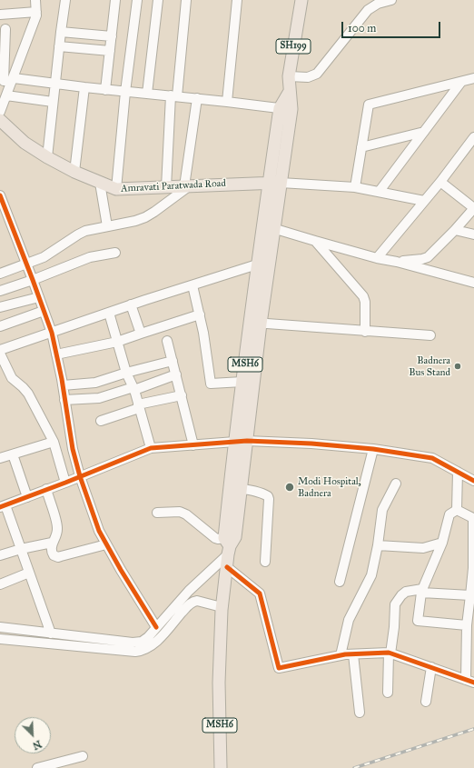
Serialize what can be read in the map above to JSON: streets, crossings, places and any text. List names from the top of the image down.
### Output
{
  "streets": {
    "main road": ["SH199", "Amravati Paratwada Road", "MSH6"]
  },
  "crossings": [
    ["SH199", "Amravati Paratwada Road"],
    ["SH199", "MSH6"],
    ["Amravati Paratwada Road", "MSH6"]
  ],
  "places": ["Badnera Bus Stand", "Modi Hospital, Badnera"],
  "scale_bar": "100 m",
  "north": "bottom right"
}
